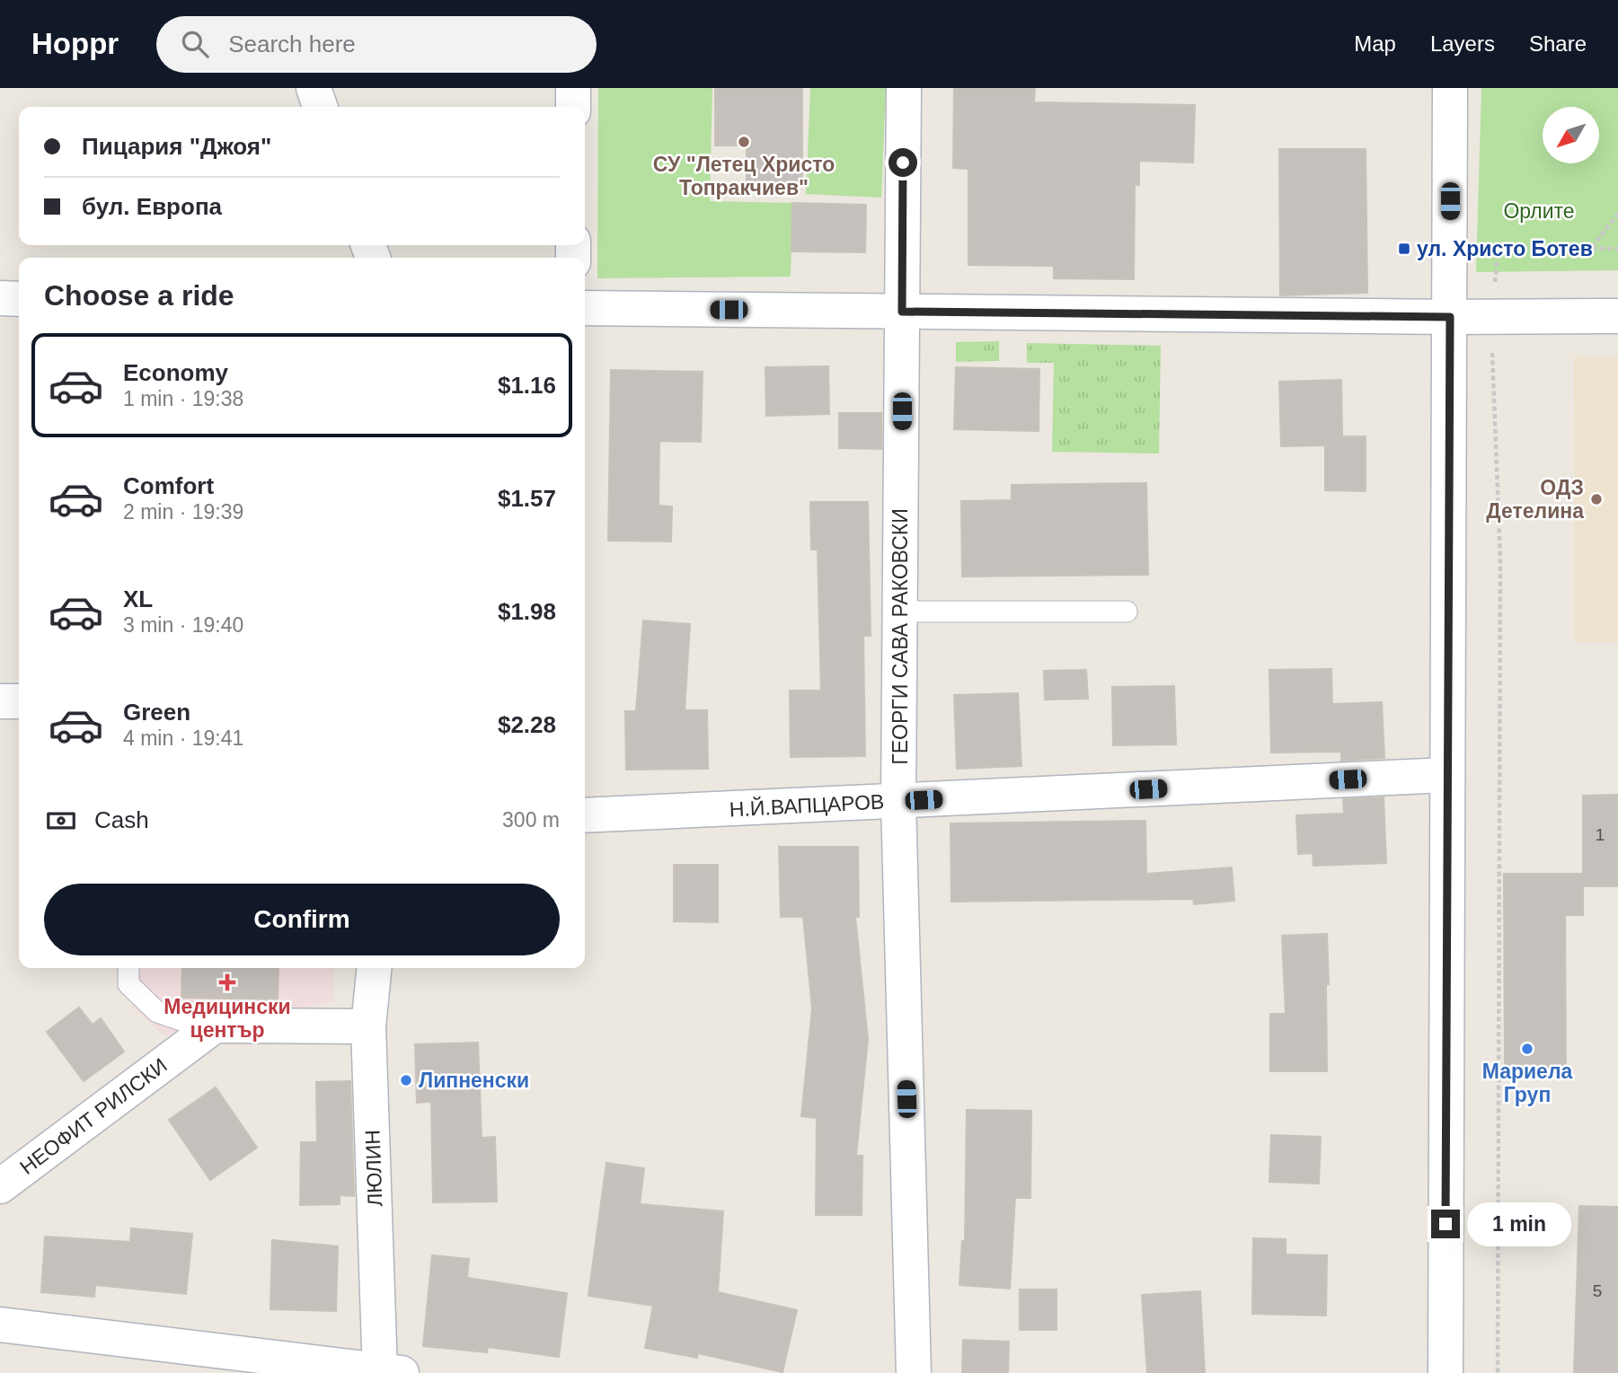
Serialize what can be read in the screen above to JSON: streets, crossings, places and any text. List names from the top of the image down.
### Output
{
  "streets": {
    "street": [
      "ГЕОРГИ САВА РАКОВСКИ",
      "Н.Й.ВАПЦАРОВ",
      "НЕОФИТ РИЛСКИ",
      "ЛЮЛИН"
    ]
  },
  "crossings": [
    ["ГЕОРГИ САВА РАКОВСКИ", "Н.Й.ВАПЦАРОВ"]
  ],
  "parks": ["Орлите"],
  "places": {
    "other": [
      "СУ \"Летец Христо Топракчиев\"",
      "ОДЗ Детелина",
      "Мариела Груп",
      "Липненски"
    ],
    "transit": ["ул. Христо Ботев"],
    "health": ["Медицински център"]
  },
  "house_numbers": ["1", "5"],
  "north": "bottom left",
  "page": {
    "header": "Hoppr",
    "search": "Search here",
    "nav": ["Map", "Layers", "Share"],
    "banner": ["Пицария \"Джоя\"", "бул. Европа"],
    "heading": "Choose a ride",
    "list": [
      {
        "name": "Economy",
        "note": "1 min · 19:38",
        "value": "$1.16"
      },
      {
        "name": "Comfort",
        "note": "2 min · 19:39",
        "value": "$1.57"
      },
      {
        "name": "XL",
        "note": "3 min · 19:40",
        "value": "$1.98"
      },
      {
        "name": "Green",
        "note": "4 min · 19:41",
        "value": "$2.28"
      }
    ],
    "pay": ["Cash", "300 m"],
    "buttons": "Confirm",
    "bubble": "1 min"
  }
}
